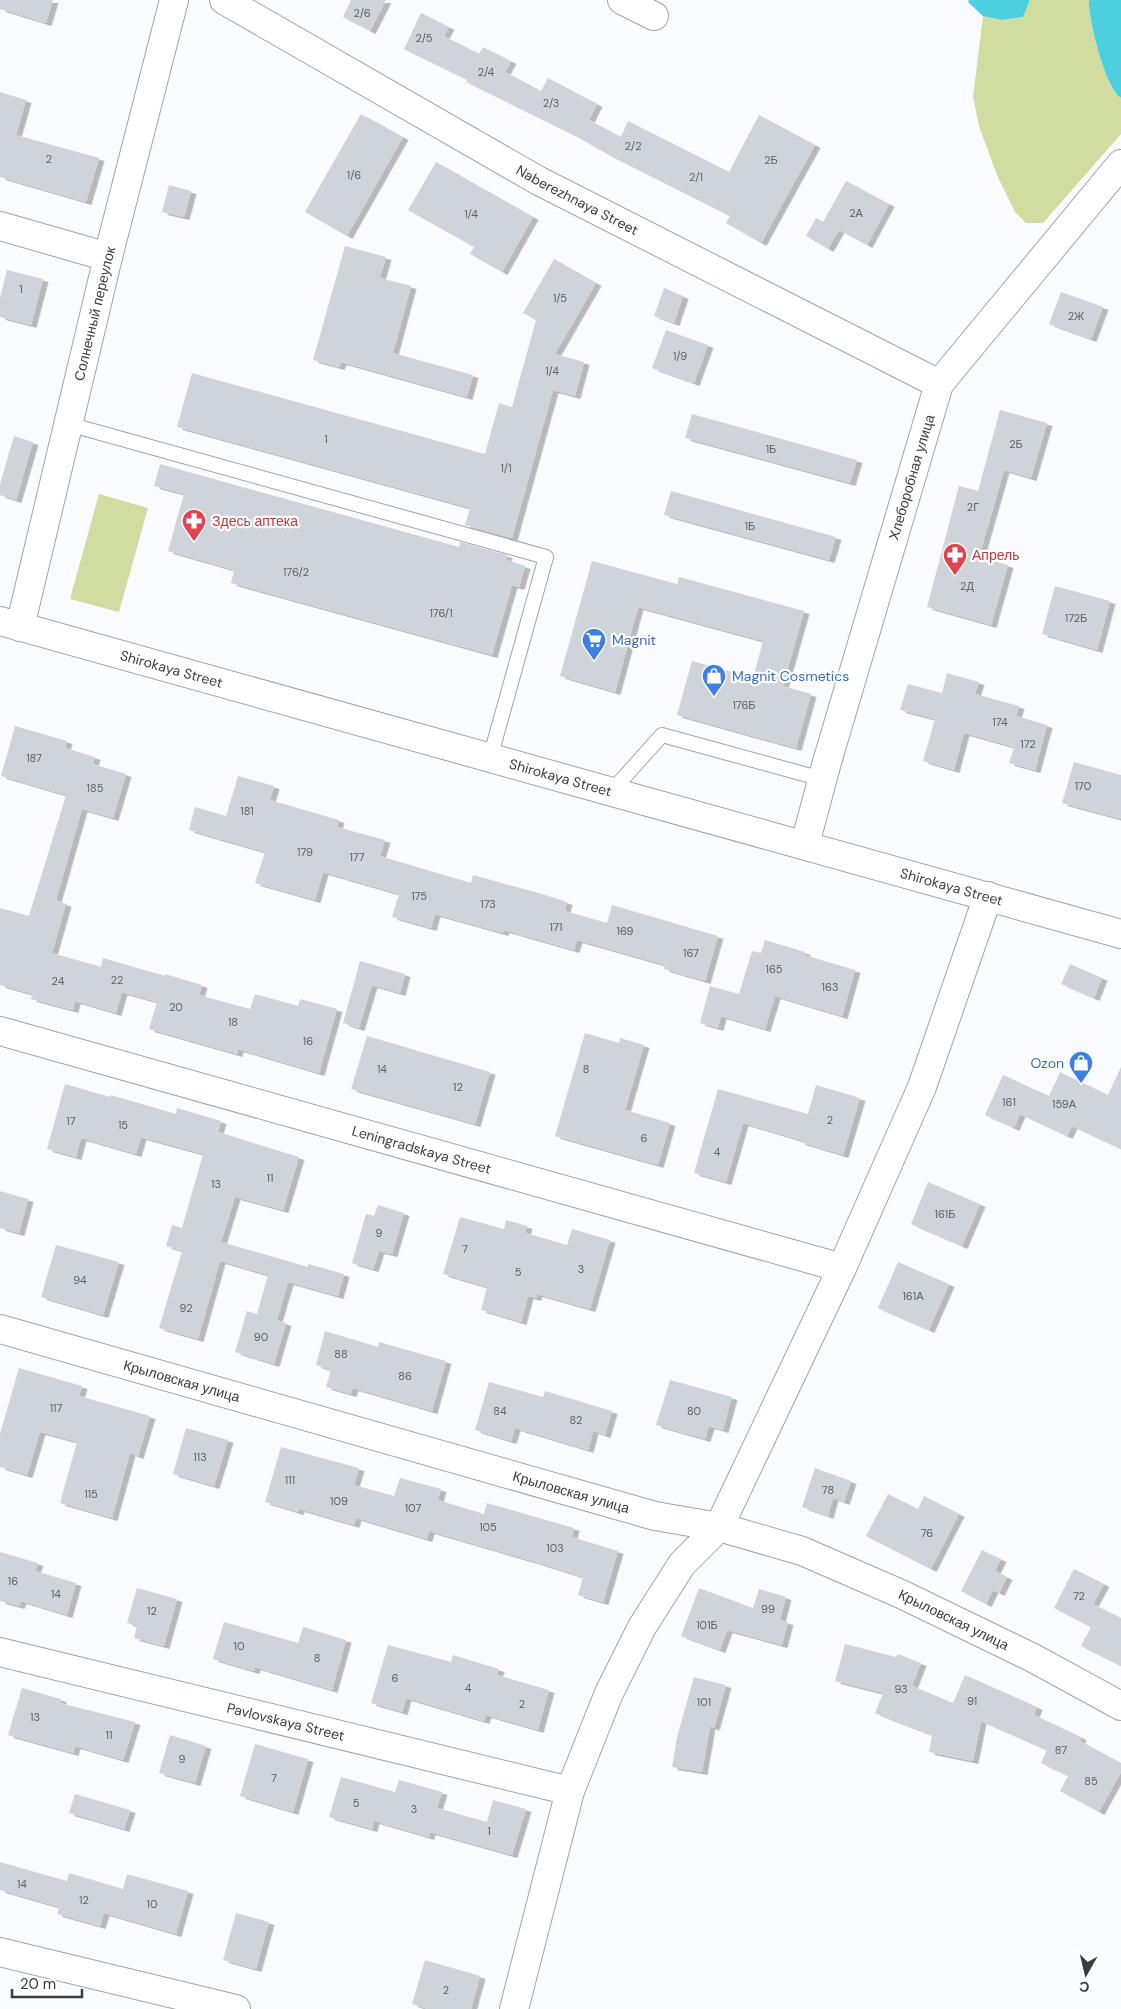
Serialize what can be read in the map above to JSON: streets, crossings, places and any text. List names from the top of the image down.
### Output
{
  "streets": {
    "street": [
      "Naberezhnaya Street",
      "Солнечный переулок",
      "Хлеборобная улица",
      "Shirokaya Street",
      "Leningradskaya Street",
      "Крыловская улица",
      "Pavlovskaya Street"
    ]
  },
  "crossings": [
    ["Naberezhnaya Street", "Хлеборобная улица"],
    ["Солнечный переулок", "Shirokaya Street"],
    ["Хлеборобная улица", "Shirokaya Street"]
  ],
  "places": {
    "pharmacy": ["Здесь аптека", "Апрель"],
    "supermarket": ["Magnit"],
    "shop": ["Magnit Cosmetics", "Ozon"]
  },
  "house_numbers": [
    "2/6",
    "2/5",
    "2/4",
    "2/3",
    "2/2",
    "2",
    "2Б",
    "1/6",
    "2/1",
    "2А",
    "1/4",
    "1",
    "1/5",
    "2Ж",
    "1/9",
    "1/4",
    "1",
    "2Б",
    "1Б",
    "1/1",
    "2Г",
    "1Б",
    "176/2",
    "2Д",
    "176/1",
    "172Б",
    "176Б",
    "174",
    "172",
    "187",
    "170",
    "185",
    "181",
    "179",
    "177",
    "175",
    "173",
    "171",
    "169",
    "167",
    "165",
    "22",
    "24",
    "163",
    "20",
    "18",
    "16",
    "14",
    "8",
    "12",
    "161",
    "159А",
    "2",
    "17",
    "15",
    "6",
    "4",
    "11",
    "13",
    "161Б",
    "9",
    "7",
    "3",
    "5",
    "94",
    "161А",
    "92",
    "90",
    "88",
    "86",
    "117",
    "84",
    "80",
    "82",
    "113",
    "111",
    "78",
    "115",
    "109",
    "107",
    "105",
    "76",
    "103",
    "16",
    "14",
    "72",
    "99",
    "12",
    "101Б",
    "10",
    "8",
    "6",
    "4",
    "93",
    "91",
    "101",
    "2",
    "13",
    "11",
    "87",
    "9",
    "7",
    "85",
    "5",
    "3",
    "1",
    "14",
    "12",
    "10",
    "2"
  ],
  "scale_bar": "20 m",
  "north": "bottom"
}
